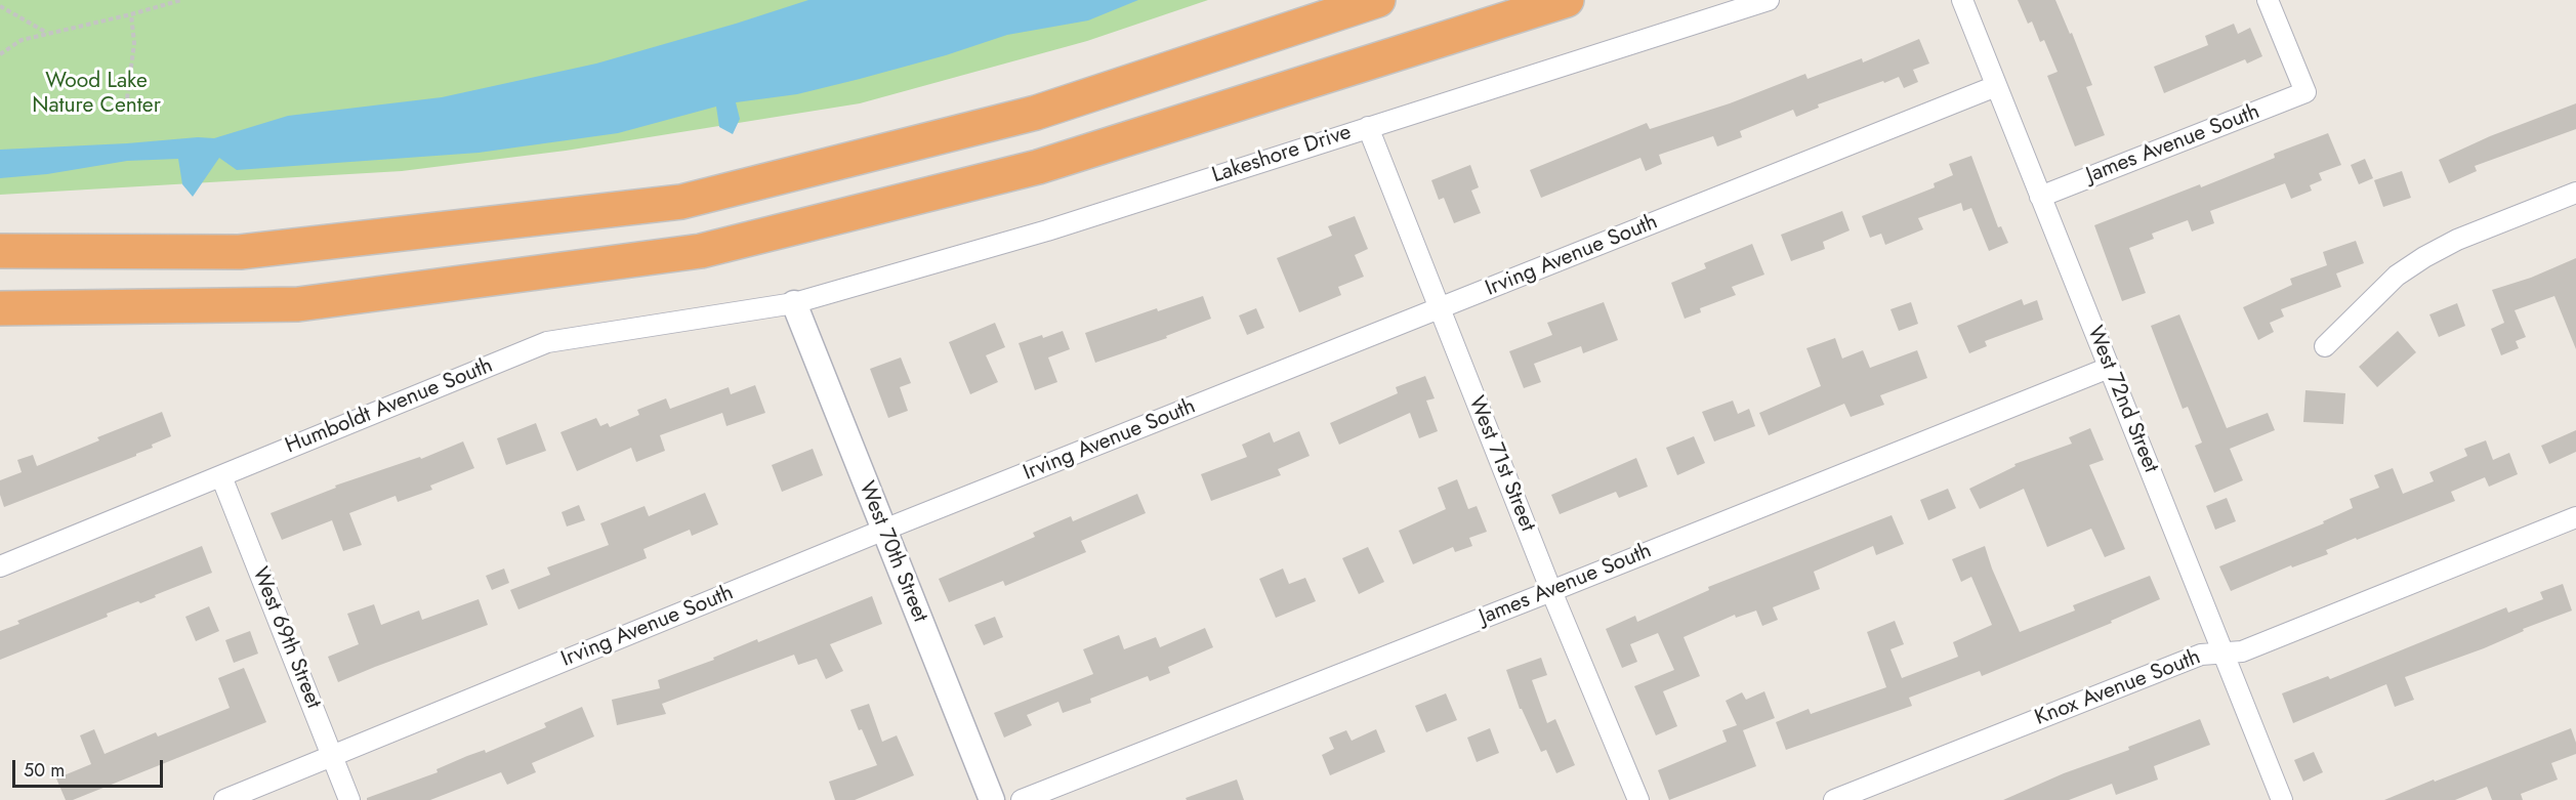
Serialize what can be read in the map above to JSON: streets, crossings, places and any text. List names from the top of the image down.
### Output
{
  "streets": {
    "street": [
      "James Avenue South",
      "Lakeshore Drive",
      "Irving Avenue South",
      "West 72nd Street",
      "Humboldt Avenue South",
      "West 71st Street",
      "West 70th Street",
      "West 69th Street",
      "Knox Avenue South"
    ]
  },
  "crossings": [
    ["James Avenue South", "West 72nd Street"],
    ["James Avenue South", "West 71st Street"],
    ["Lakeshore Drive", "Humboldt Avenue South"],
    ["Lakeshore Drive", "West 71st Street"],
    ["Lakeshore Drive", "West 70th Street"],
    ["Irving Avenue South", "West 72nd Street"],
    ["Irving Avenue South", "West 71st Street"],
    ["Irving Avenue South", "West 70th Street"],
    ["Irving Avenue South", "West 69th Street"],
    ["West 72nd Street", "Knox Avenue South"],
    ["Humboldt Avenue South", "West 70th Street"],
    ["Humboldt Avenue South", "West 69th Street"]
  ],
  "parks": ["Wood Lake Nature Center"],
  "scale_bar": "50 m"
}
